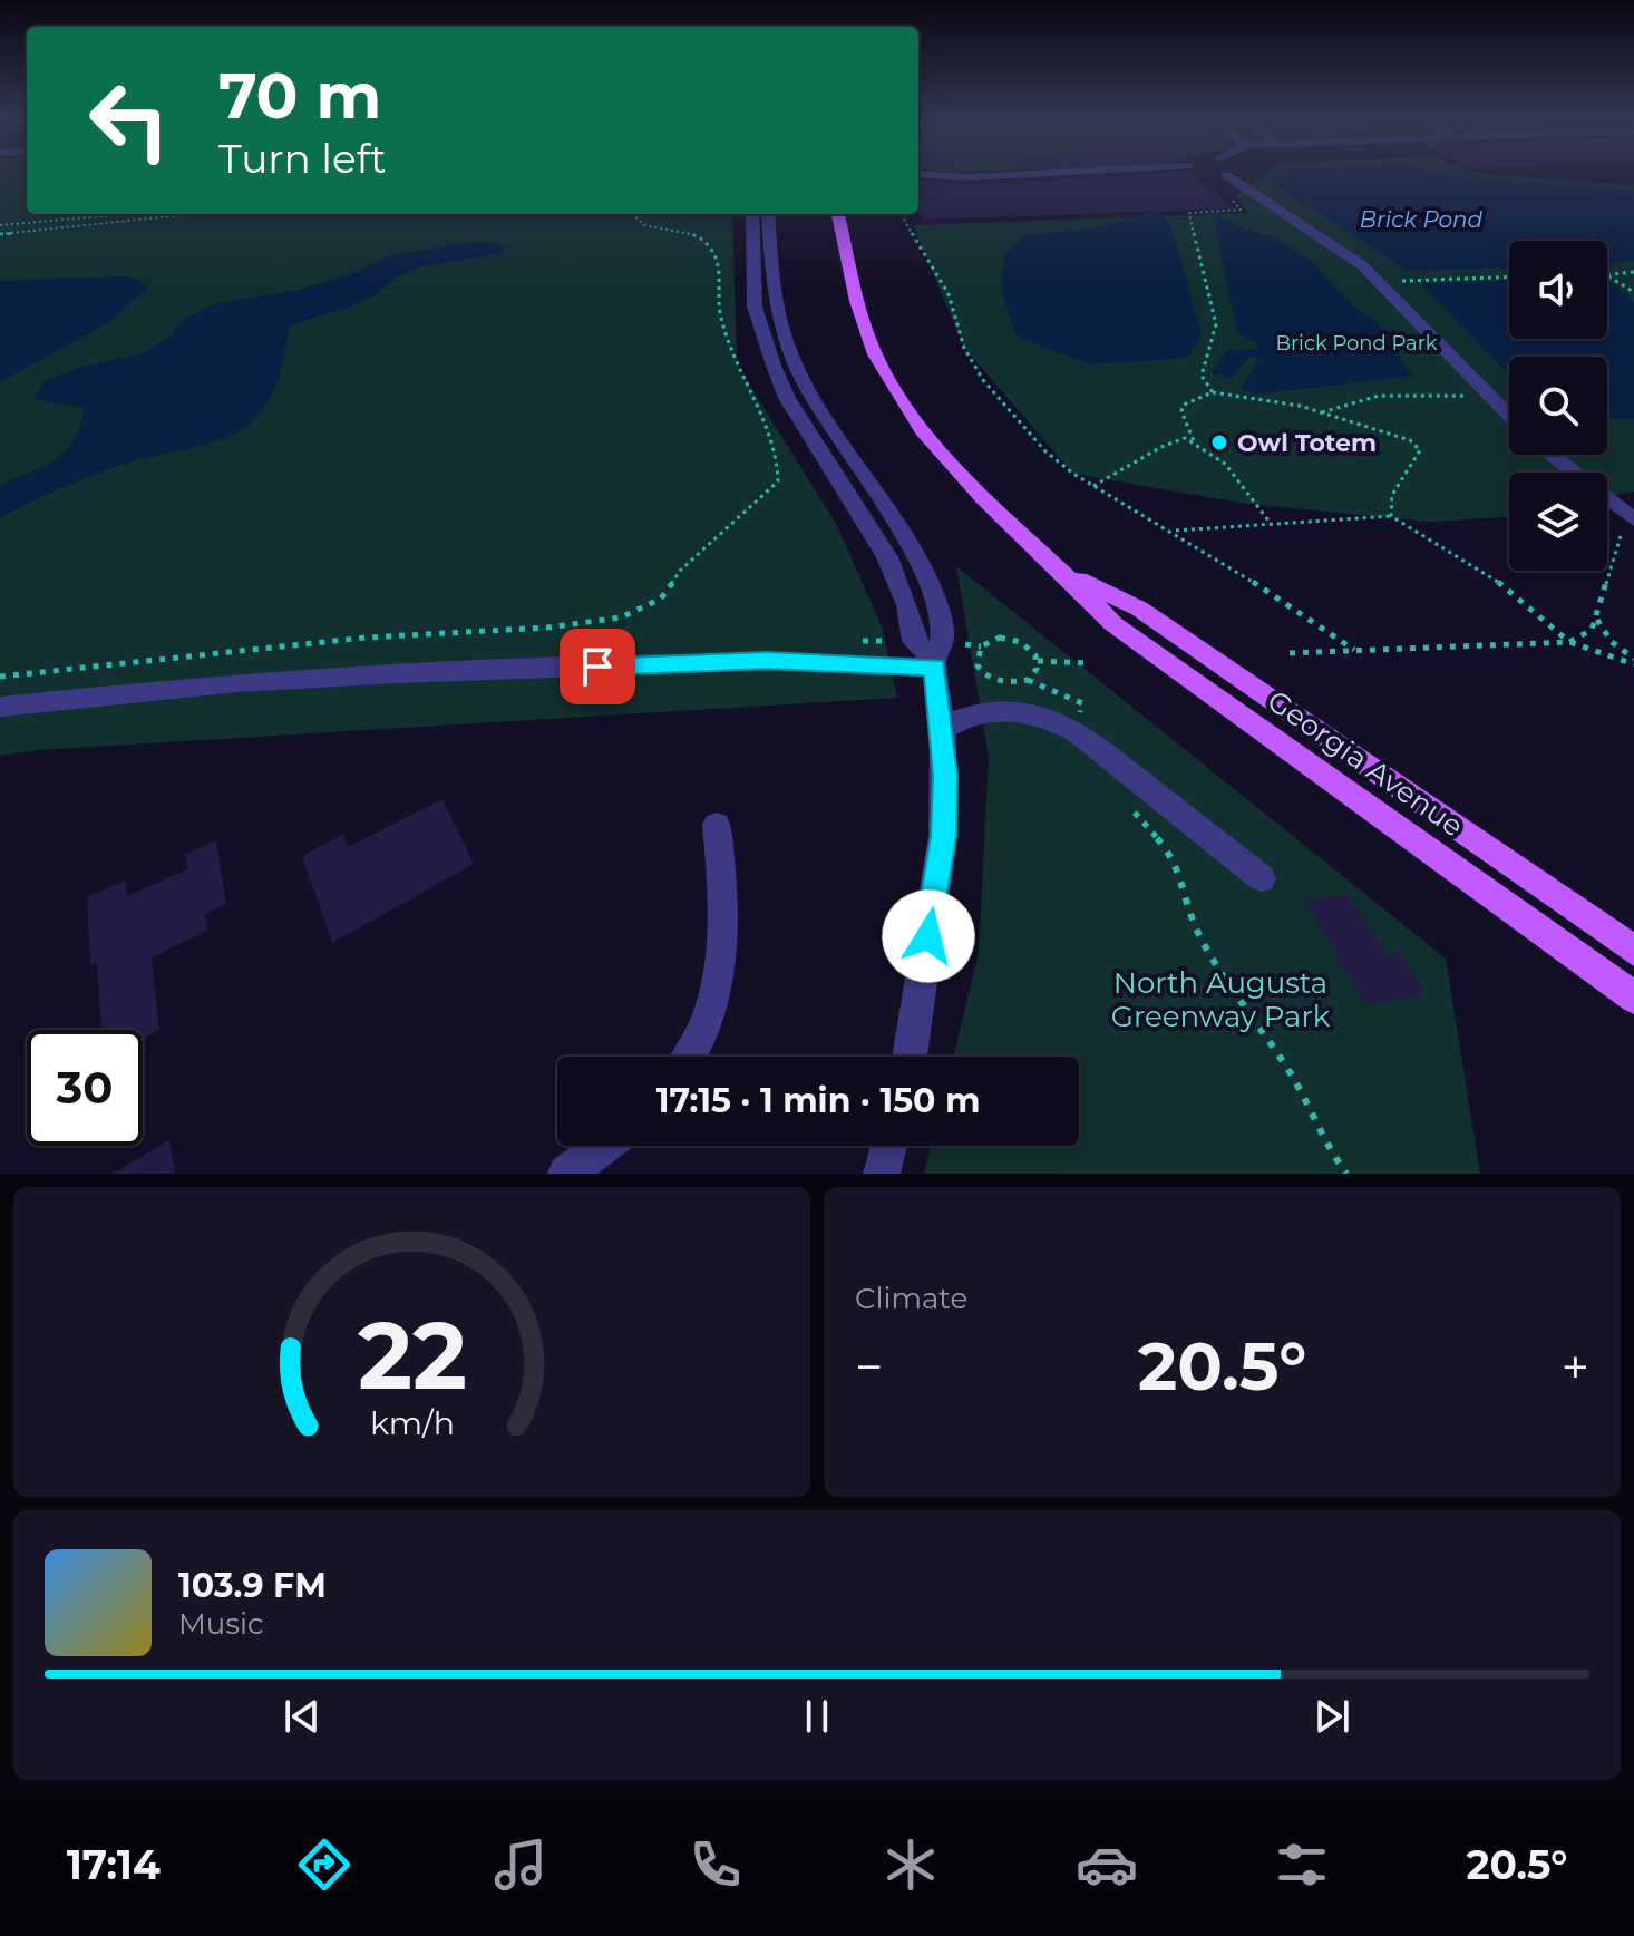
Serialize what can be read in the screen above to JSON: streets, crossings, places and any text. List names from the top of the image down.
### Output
{
  "streets": {
    "main road": ["Georgia Avenue"]
  },
  "water": ["Brick Pond"],
  "parks": ["Brick Pond Park", "North Augusta Greenway Park"],
  "places": ["Owl Totem"],
  "page": {
    "turn": ["70 m", "Turn left"],
    "limit": "30",
    "trip": "17:15 · 1 min · 150 m",
    "tile": "Climate",
    "heat": ["−", "20.5°", "+"],
    "song": ["103.9 FM", "Music"],
    "tabs": ["17:14", "20.5°"],
    "gauge": ["22", "km/h"]
  }
}
